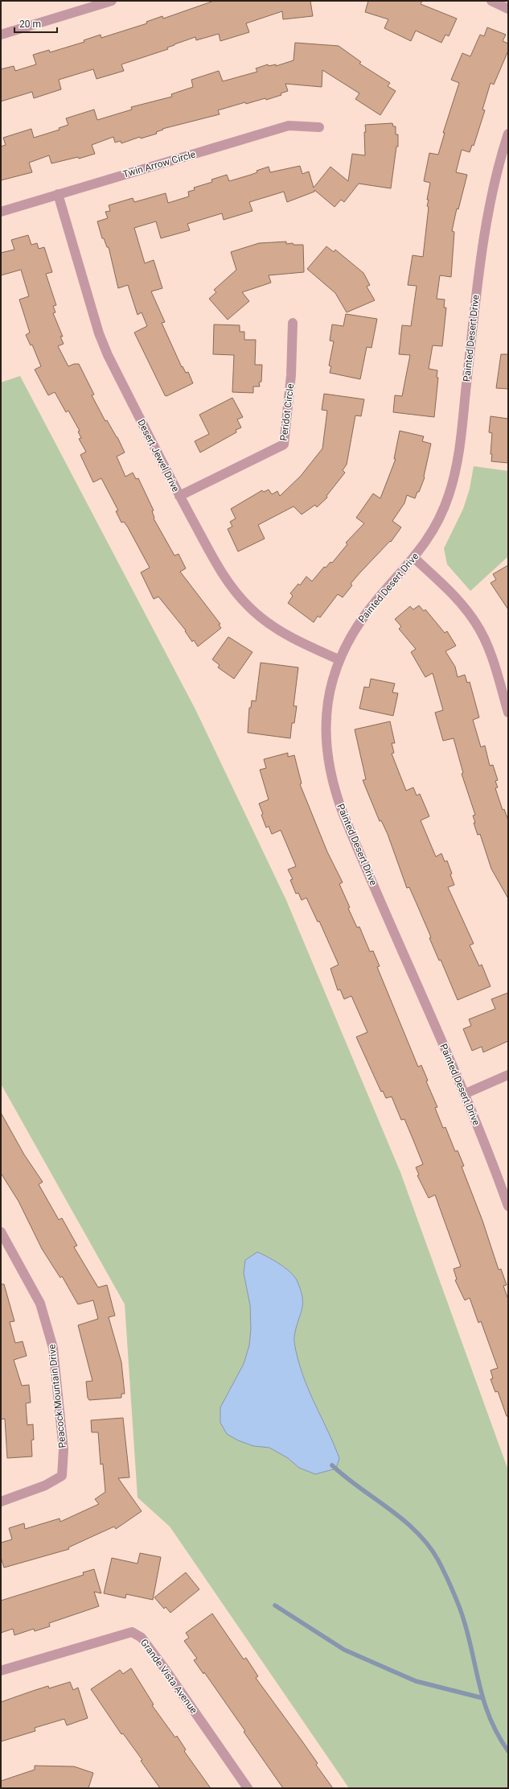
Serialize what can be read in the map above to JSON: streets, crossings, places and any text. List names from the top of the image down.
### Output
{
  "streets": {
    "street": [
      "Twin Arrow Circle",
      "Painted Desert Drive",
      "Peridot Circle",
      "Desert Jewel Drive",
      "Peacock Mountain Drive",
      "Grande Vista Avenue"
    ]
  },
  "crossings": [
    ["Twin Arrow Circle", "Desert Jewel Drive"],
    ["Painted Desert Drive", "Desert Jewel Drive"],
    ["Peridot Circle", "Desert Jewel Drive"]
  ],
  "scale_bar": "20 m"
}
